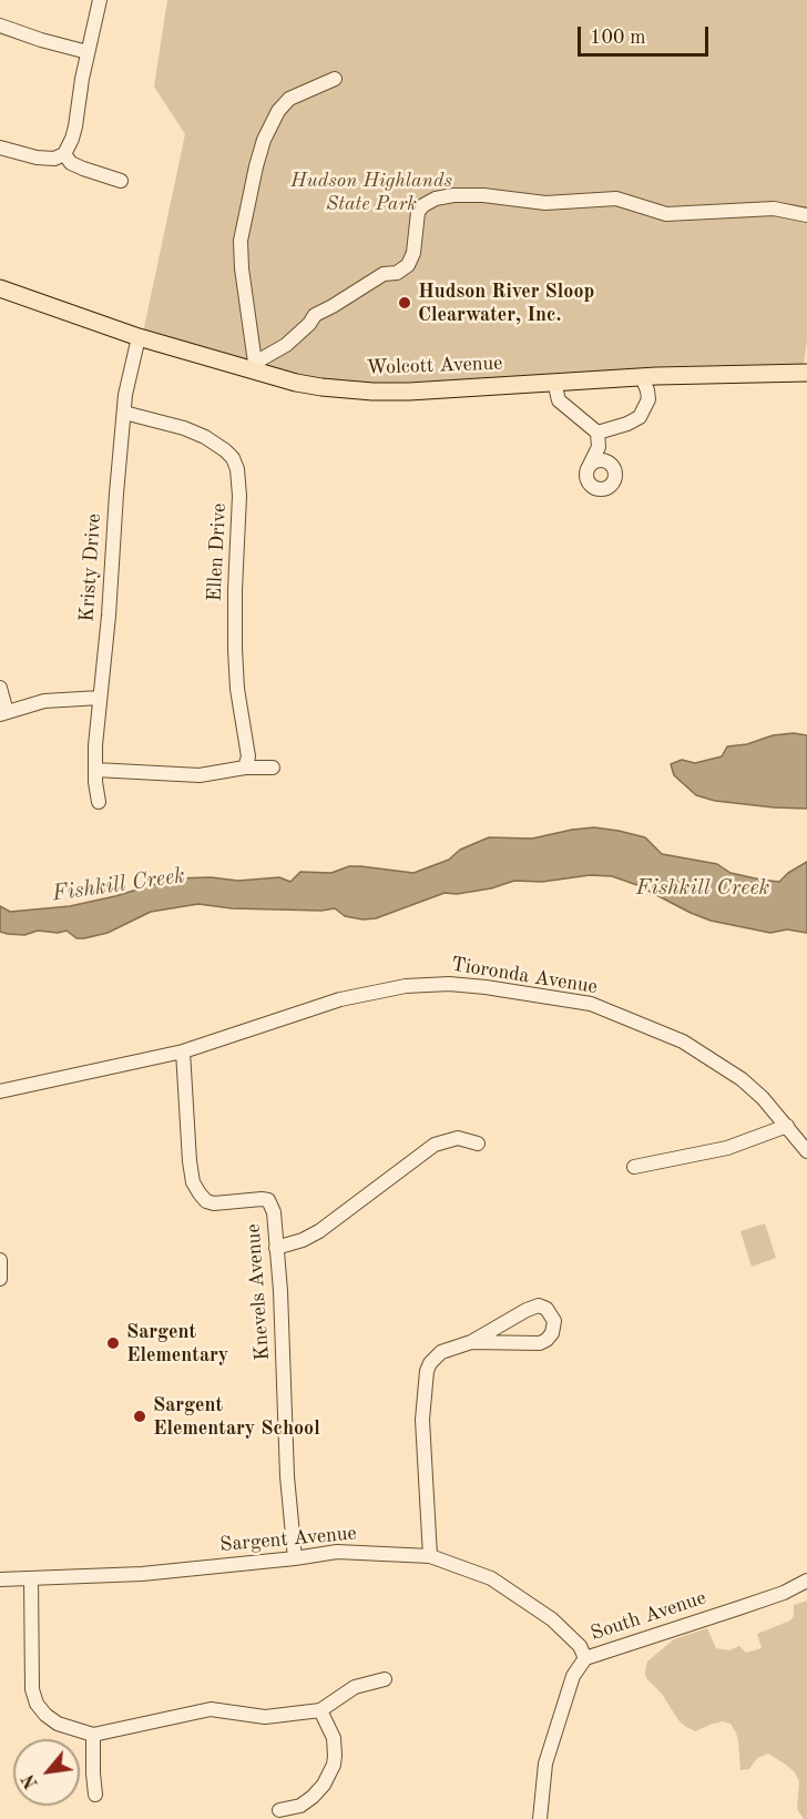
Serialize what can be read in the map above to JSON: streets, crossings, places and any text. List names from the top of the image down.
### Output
{
  "streets": {
    "main road": ["Wolcott Avenue"],
    "street": [
      "Ellen Drive",
      "Kristy Drive",
      "Tioronda Avenue",
      "Knevels Avenue",
      "Sargent Avenue",
      "South Avenue"
    ]
  },
  "crossings": [
    ["Wolcott Avenue", "Kristy Drive"],
    ["Ellen Drive", "Kristy Drive"],
    ["Tioronda Avenue", "Knevels Avenue"],
    ["Knevels Avenue", "Sargent Avenue"],
    ["Sargent Avenue", "South Avenue"]
  ],
  "water": ["Fishkill Creek"],
  "parks": ["Hudson Highlands State Park"],
  "places": ["Hudson River Sloop Clearwater, Inc.", "Sargent Elementary", "Sargent Elementary School"],
  "scale_bar": "100 m",
  "north": "bottom left"
}
